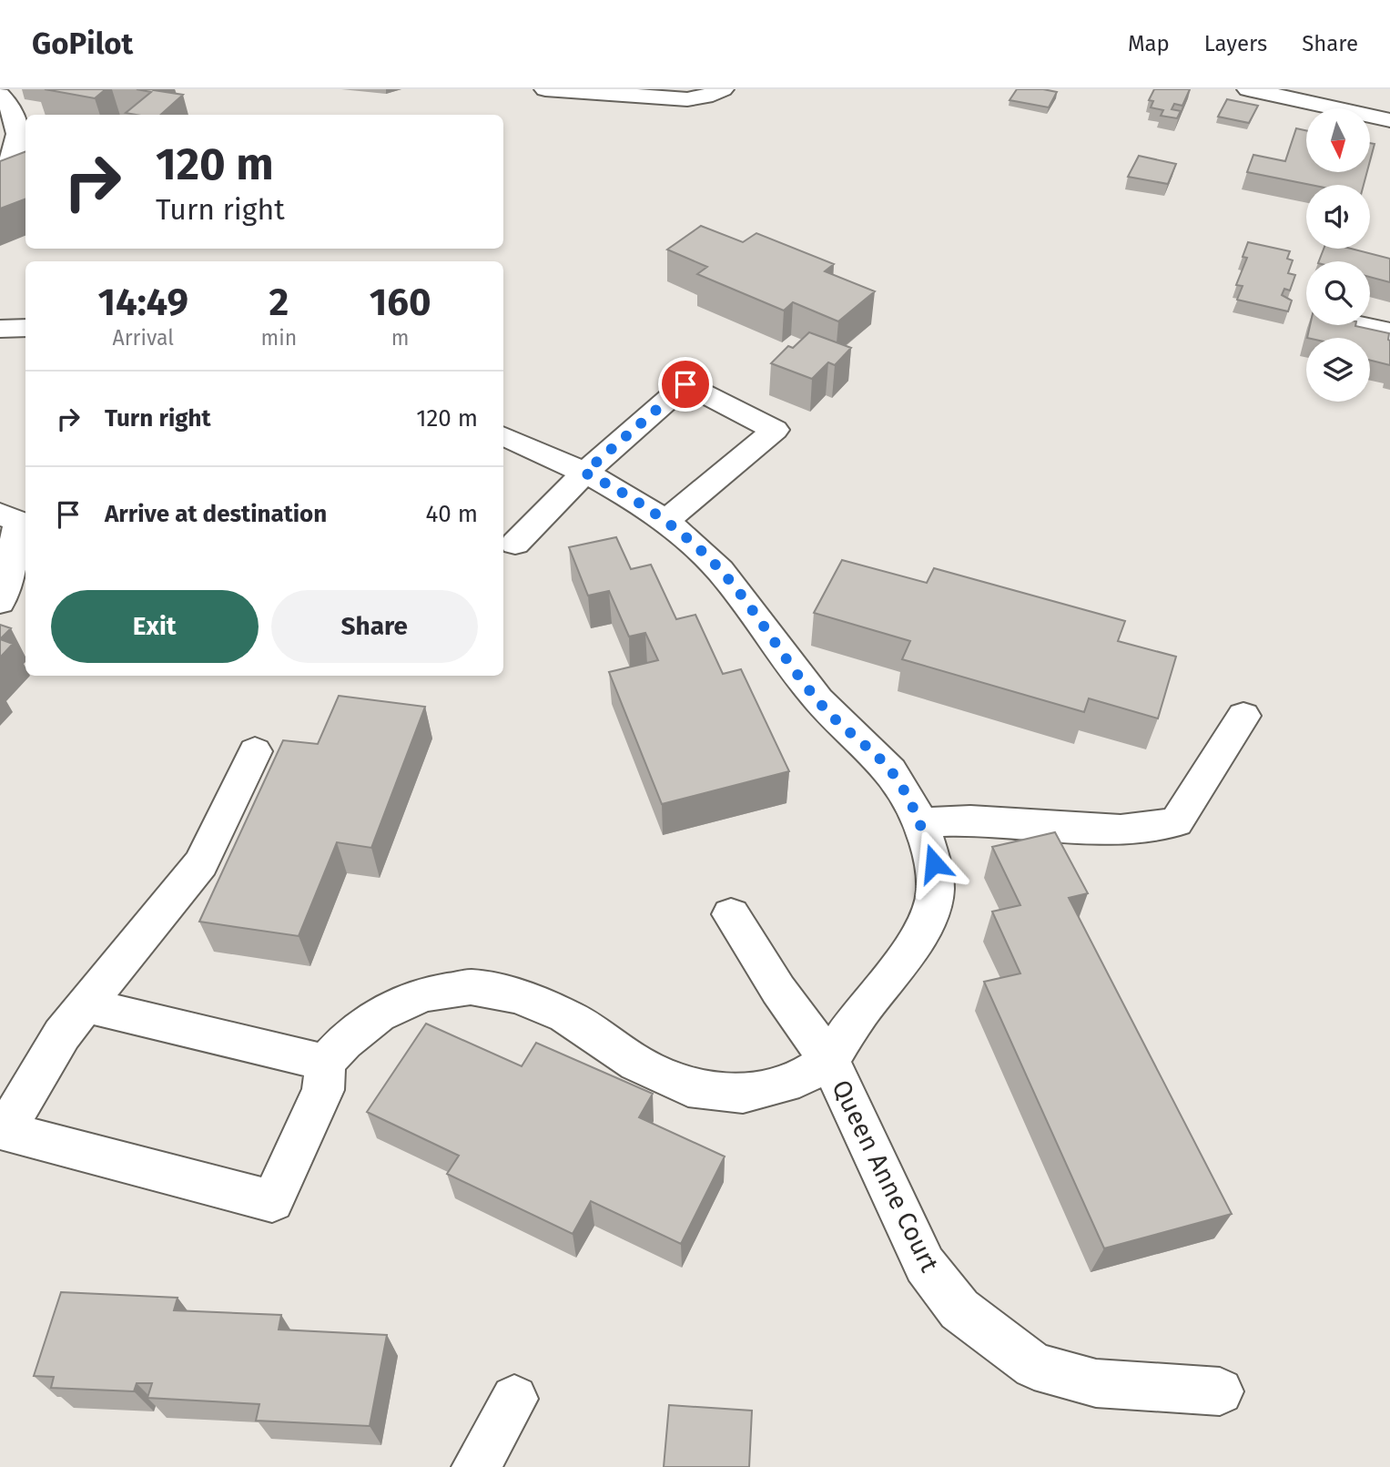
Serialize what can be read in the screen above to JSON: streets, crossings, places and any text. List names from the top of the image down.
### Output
{
  "streets": {
    "street": ["Queen Anne Court"]
  },
  "north": "bottom",
  "page": {
    "header": "GoPilot",
    "nav": ["Map", "Layers", "Share"],
    "turn": ["120 m", "Turn right"],
    "eta": [
      "14:49",
      "Arrival",
      "2",
      "min",
      "160",
      "m"
    ],
    "list": [
      {
        "name": "Turn right",
        "value": "120 m"
      },
      {
        "name": "Arrive at destination",
        "value": "40 m"
      }
    ],
    "buttons": ["Exit", "Share"]
  }
}
